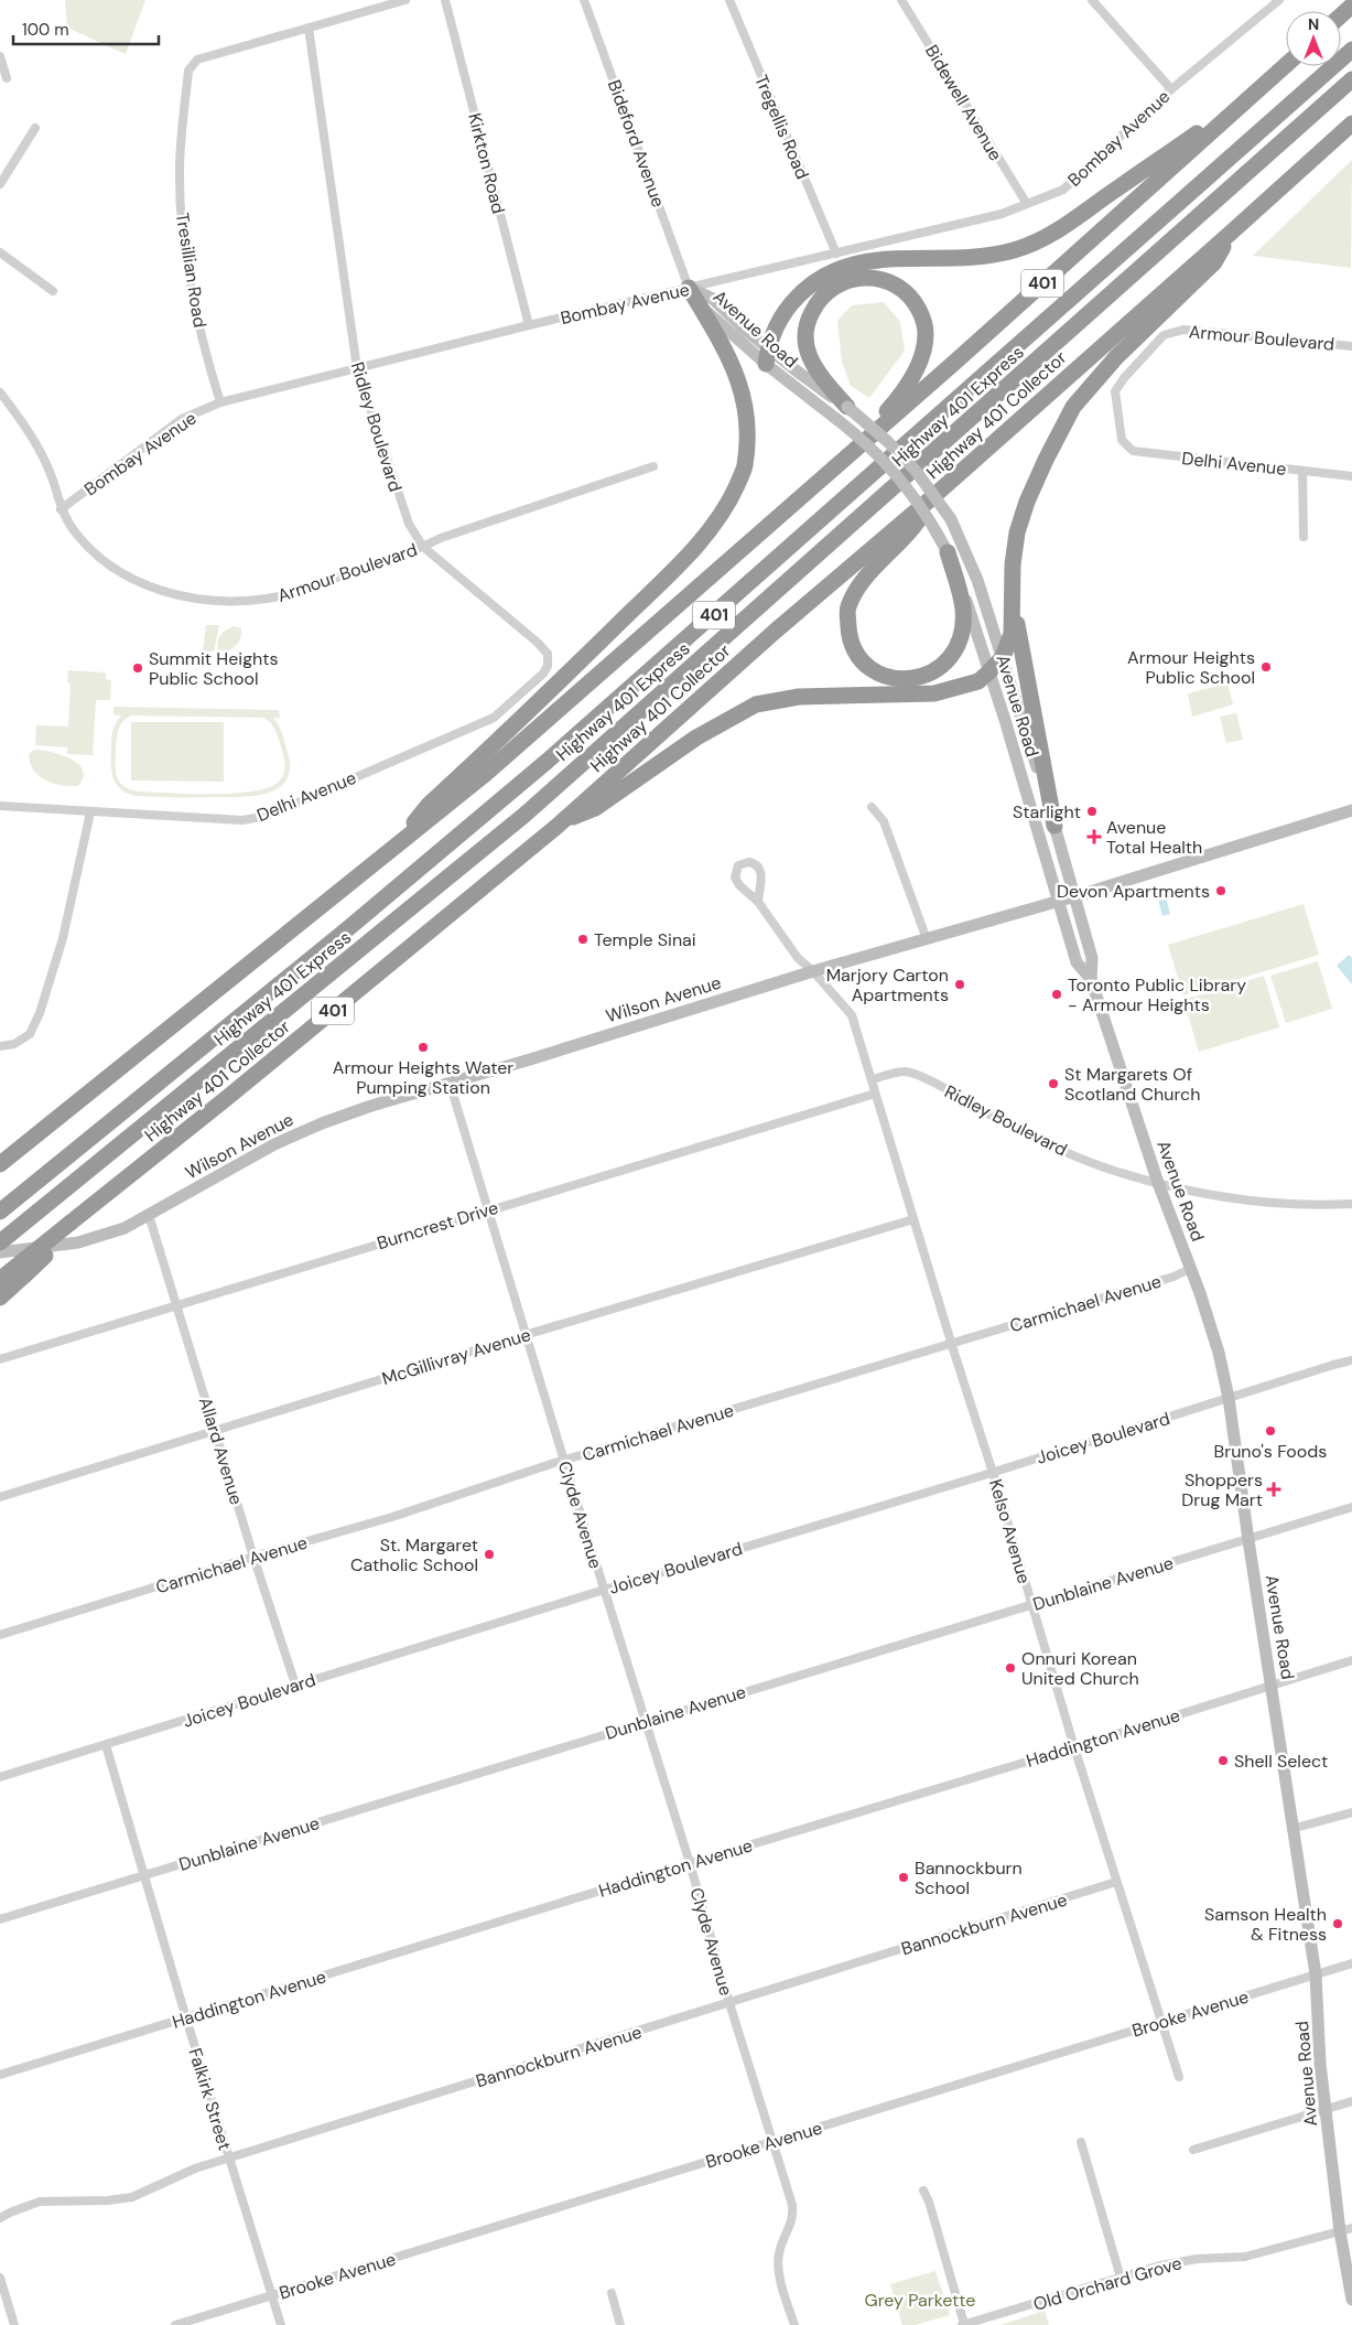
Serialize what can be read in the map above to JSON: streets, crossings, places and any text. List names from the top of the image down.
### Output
{
  "streets": {
    "highway": ["401", "Highway 401 Express", "Highway 401 Collector"],
    "main road": ["Avenue Road", "Wilson Avenue"],
    "street": [
      "Bidewell Avenue",
      "Tregellis Road",
      "Bombay Avenue",
      "Bideford Avenue",
      "Kirkton Road",
      "Tresillian Road",
      "Armour Boulevard",
      "Ridley Boulevard",
      "Delhi Avenue",
      "Burncrest Drive",
      "Carmichael Avenue",
      "McGillivray Avenue",
      "Joicey Boulevard",
      "Allard Avenue",
      "Clyde Avenue",
      "Kelso Avenue",
      "Dunblaine Avenue",
      "Haddington Avenue",
      "Bannockburn Avenue",
      "Brooke Avenue",
      "Falkirk Street",
      "Old Orchard Grove"
    ]
  },
  "crossings": [
    ["Bidewell Avenue", "Bombay Avenue"],
    ["Tregellis Road", "Bombay Avenue"],
    ["Bombay Avenue", "Bideford Avenue"],
    ["Bombay Avenue", "Kirkton Road"],
    ["Bombay Avenue", "Tresillian Road"],
    ["Bombay Avenue", "Avenue Road"],
    ["Bombay Avenue", "Armour Boulevard"],
    ["Bombay Avenue", "Ridley Boulevard"],
    ["Bideford Avenue", "Avenue Road"],
    ["Tresillian Road", "Ridley Boulevard"],
    ["Avenue Road", "Ridley Boulevard"],
    ["Avenue Road", "Wilson Avenue"],
    ["Avenue Road", "Carmichael Avenue"],
    ["Avenue Road", "Joicey Boulevard"],
    ["Avenue Road", "Dunblaine Avenue"],
    ["Avenue Road", "Haddington Avenue"],
    ["Avenue Road", "Brooke Avenue"],
    ["Avenue Road", "Old Orchard Grove"],
    ["Armour Boulevard", "Ridley Boulevard"],
    ["Armour Boulevard", "Delhi Avenue"],
    ["Ridley Boulevard", "Delhi Avenue"],
    ["Ridley Boulevard", "Kelso Avenue"],
    ["Wilson Avenue", "Allard Avenue"],
    ["Wilson Avenue", "Clyde Avenue"],
    ["Burncrest Drive", "Allard Avenue"],
    ["Burncrest Drive", "Clyde Avenue"],
    ["Burncrest Drive", "Kelso Avenue"],
    ["Carmichael Avenue", "Allard Avenue"],
    ["Carmichael Avenue", "Clyde Avenue"],
    ["Carmichael Avenue", "Kelso Avenue"],
    ["McGillivray Avenue", "Allard Avenue"],
    ["McGillivray Avenue", "Clyde Avenue"],
    ["McGillivray Avenue", "Kelso Avenue"],
    ["Joicey Boulevard", "Allard Avenue"],
    ["Joicey Boulevard", "Clyde Avenue"],
    ["Joicey Boulevard", "Kelso Avenue"],
    ["Joicey Boulevard", "Falkirk Street"],
    ["Clyde Avenue", "Dunblaine Avenue"],
    ["Clyde Avenue", "Haddington Avenue"],
    ["Clyde Avenue", "Bannockburn Avenue"],
    ["Clyde Avenue", "Brooke Avenue"],
    ["Kelso Avenue", "Dunblaine Avenue"],
    ["Kelso Avenue", "Haddington Avenue"],
    ["Kelso Avenue", "Bannockburn Avenue"],
    ["Kelso Avenue", "Brooke Avenue"],
    ["Dunblaine Avenue", "Falkirk Street"],
    ["Haddington Avenue", "Falkirk Street"],
    ["Bannockburn Avenue", "Falkirk Street"],
    ["Brooke Avenue", "Falkirk Street"]
  ],
  "parks": ["Grey Parkette"],
  "places": {
    "other": [
      "Armour Heights Public School",
      "Summit Heights Public School",
      "Starlight",
      "Devon Apartments",
      "Temple Sinai",
      "Marjory Carton Apartments",
      "Toronto Public Library - Armour Heights",
      "Armour Heights Water Pumping Station",
      "St Margarets Of Scotland Church",
      "Bruno's Foods",
      "St. Margaret Catholic School",
      "Onnuri Korean United Church",
      "Shell Select",
      "Bannockburn School",
      "Samson Health & Fitness"
    ],
    "health": ["Avenue Total Health", "Shoppers Drug Mart"]
  },
  "scale_bar": "100 m",
  "north": "top"
}
